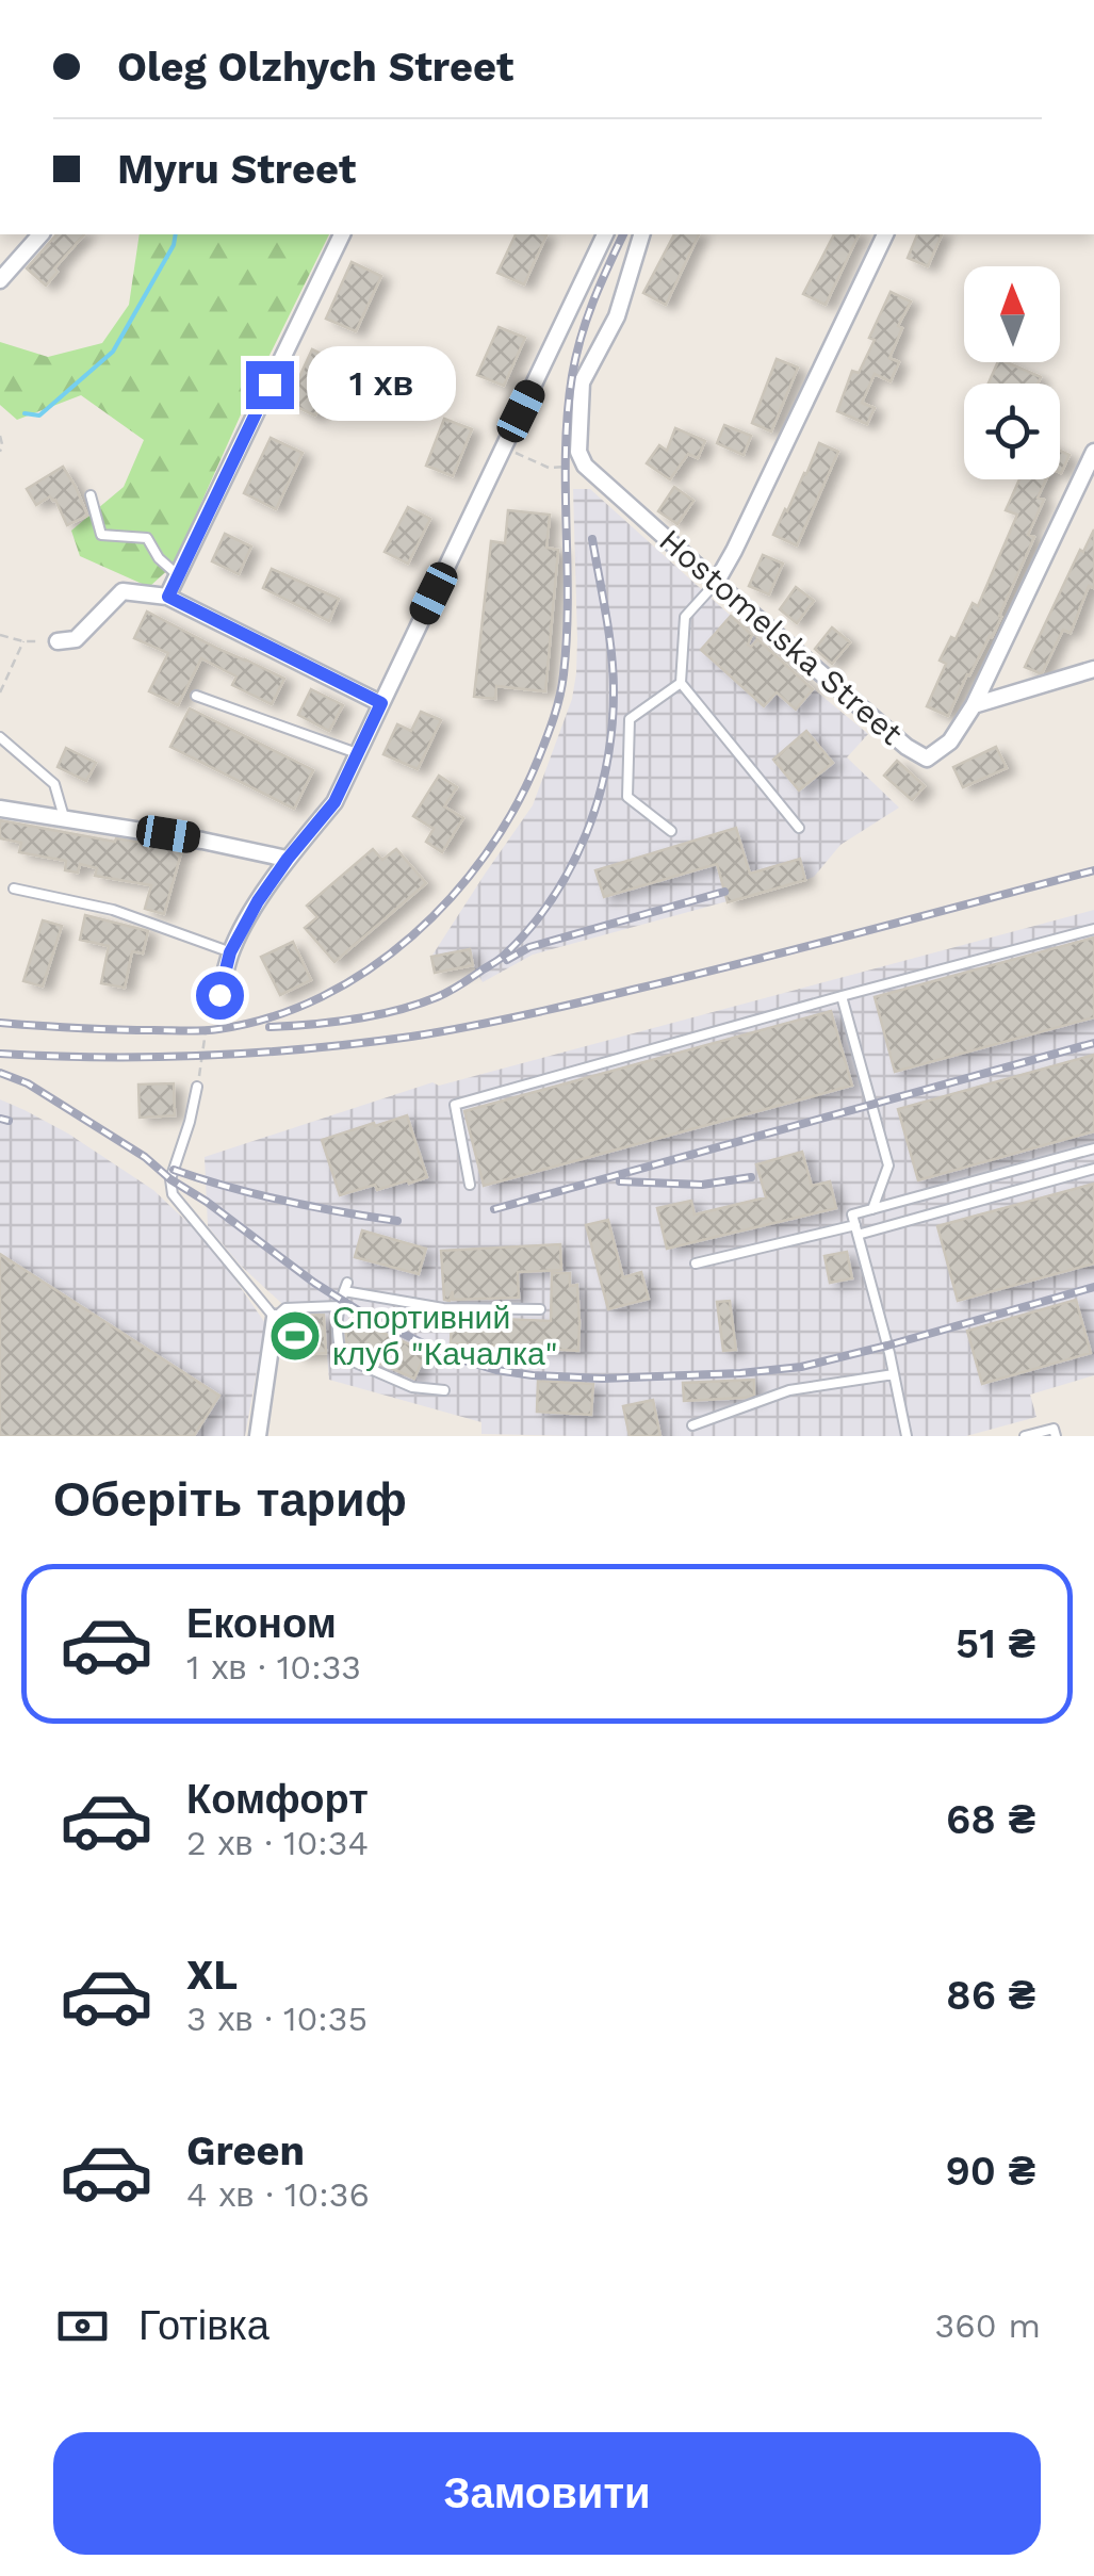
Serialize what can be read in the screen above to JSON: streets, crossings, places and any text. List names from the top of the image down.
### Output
{
  "streets": {
    "street": ["Hostomelska Street"]
  },
  "places": {
    "sports": ["Спортивний клуб \"Качалка\""]
  },
  "north": "top",
  "page": {
    "banner": ["Oleg Olzhych Street", "Myru Street"],
    "bubble": "1 хв",
    "heading": "Оберіть тариф",
    "list": [
      {
        "name": "Економ",
        "note": "1 хв · 10:33",
        "value": "51 ₴"
      },
      {
        "name": "Комфорт",
        "note": "2 хв · 10:34",
        "value": "68 ₴"
      },
      {
        "name": "XL",
        "note": "3 хв · 10:35",
        "value": "86 ₴"
      },
      {
        "name": "Green",
        "note": "4 хв · 10:36",
        "value": "90 ₴"
      }
    ],
    "pay": ["Готівка", "360 m"],
    "buttons": "Замовити"
  }
}
